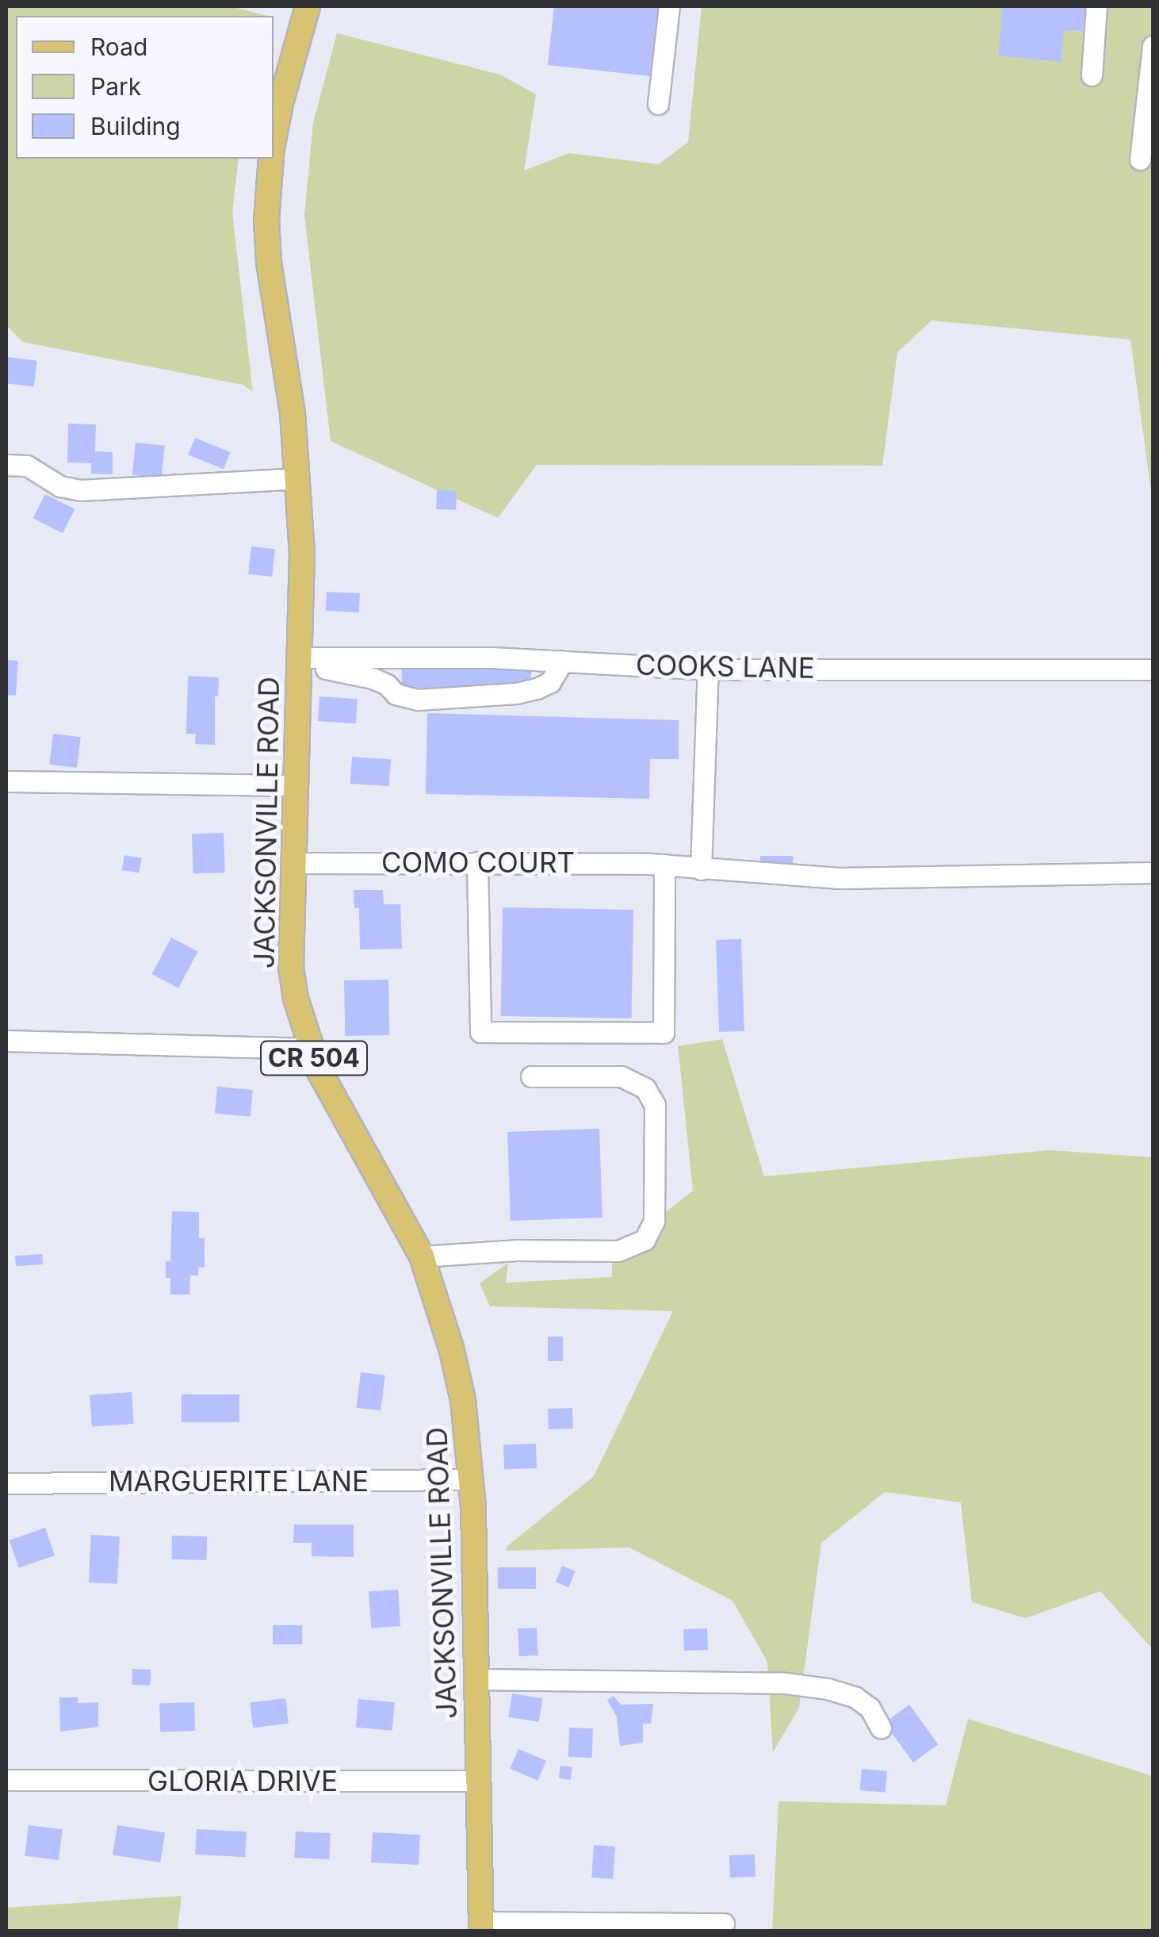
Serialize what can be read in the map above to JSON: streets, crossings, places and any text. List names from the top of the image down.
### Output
{
  "streets": {
    "main road": ["JACKSONVILLE ROAD", "CR 504"],
    "street": [
      "COOKS LANE",
      "COMO COURT",
      "MARGUERITE LANE",
      "GLORIA DRIVE"
    ]
  },
  "crossings": [
    ["COOKS LANE", "JACKSONVILLE ROAD"],
    ["JACKSONVILLE ROAD", "COMO COURT"],
    ["JACKSONVILLE ROAD", "MARGUERITE LANE"],
    ["JACKSONVILLE ROAD", "GLORIA DRIVE"]
  ],
  "legend": ["Road", "Park", "Building"]
}
